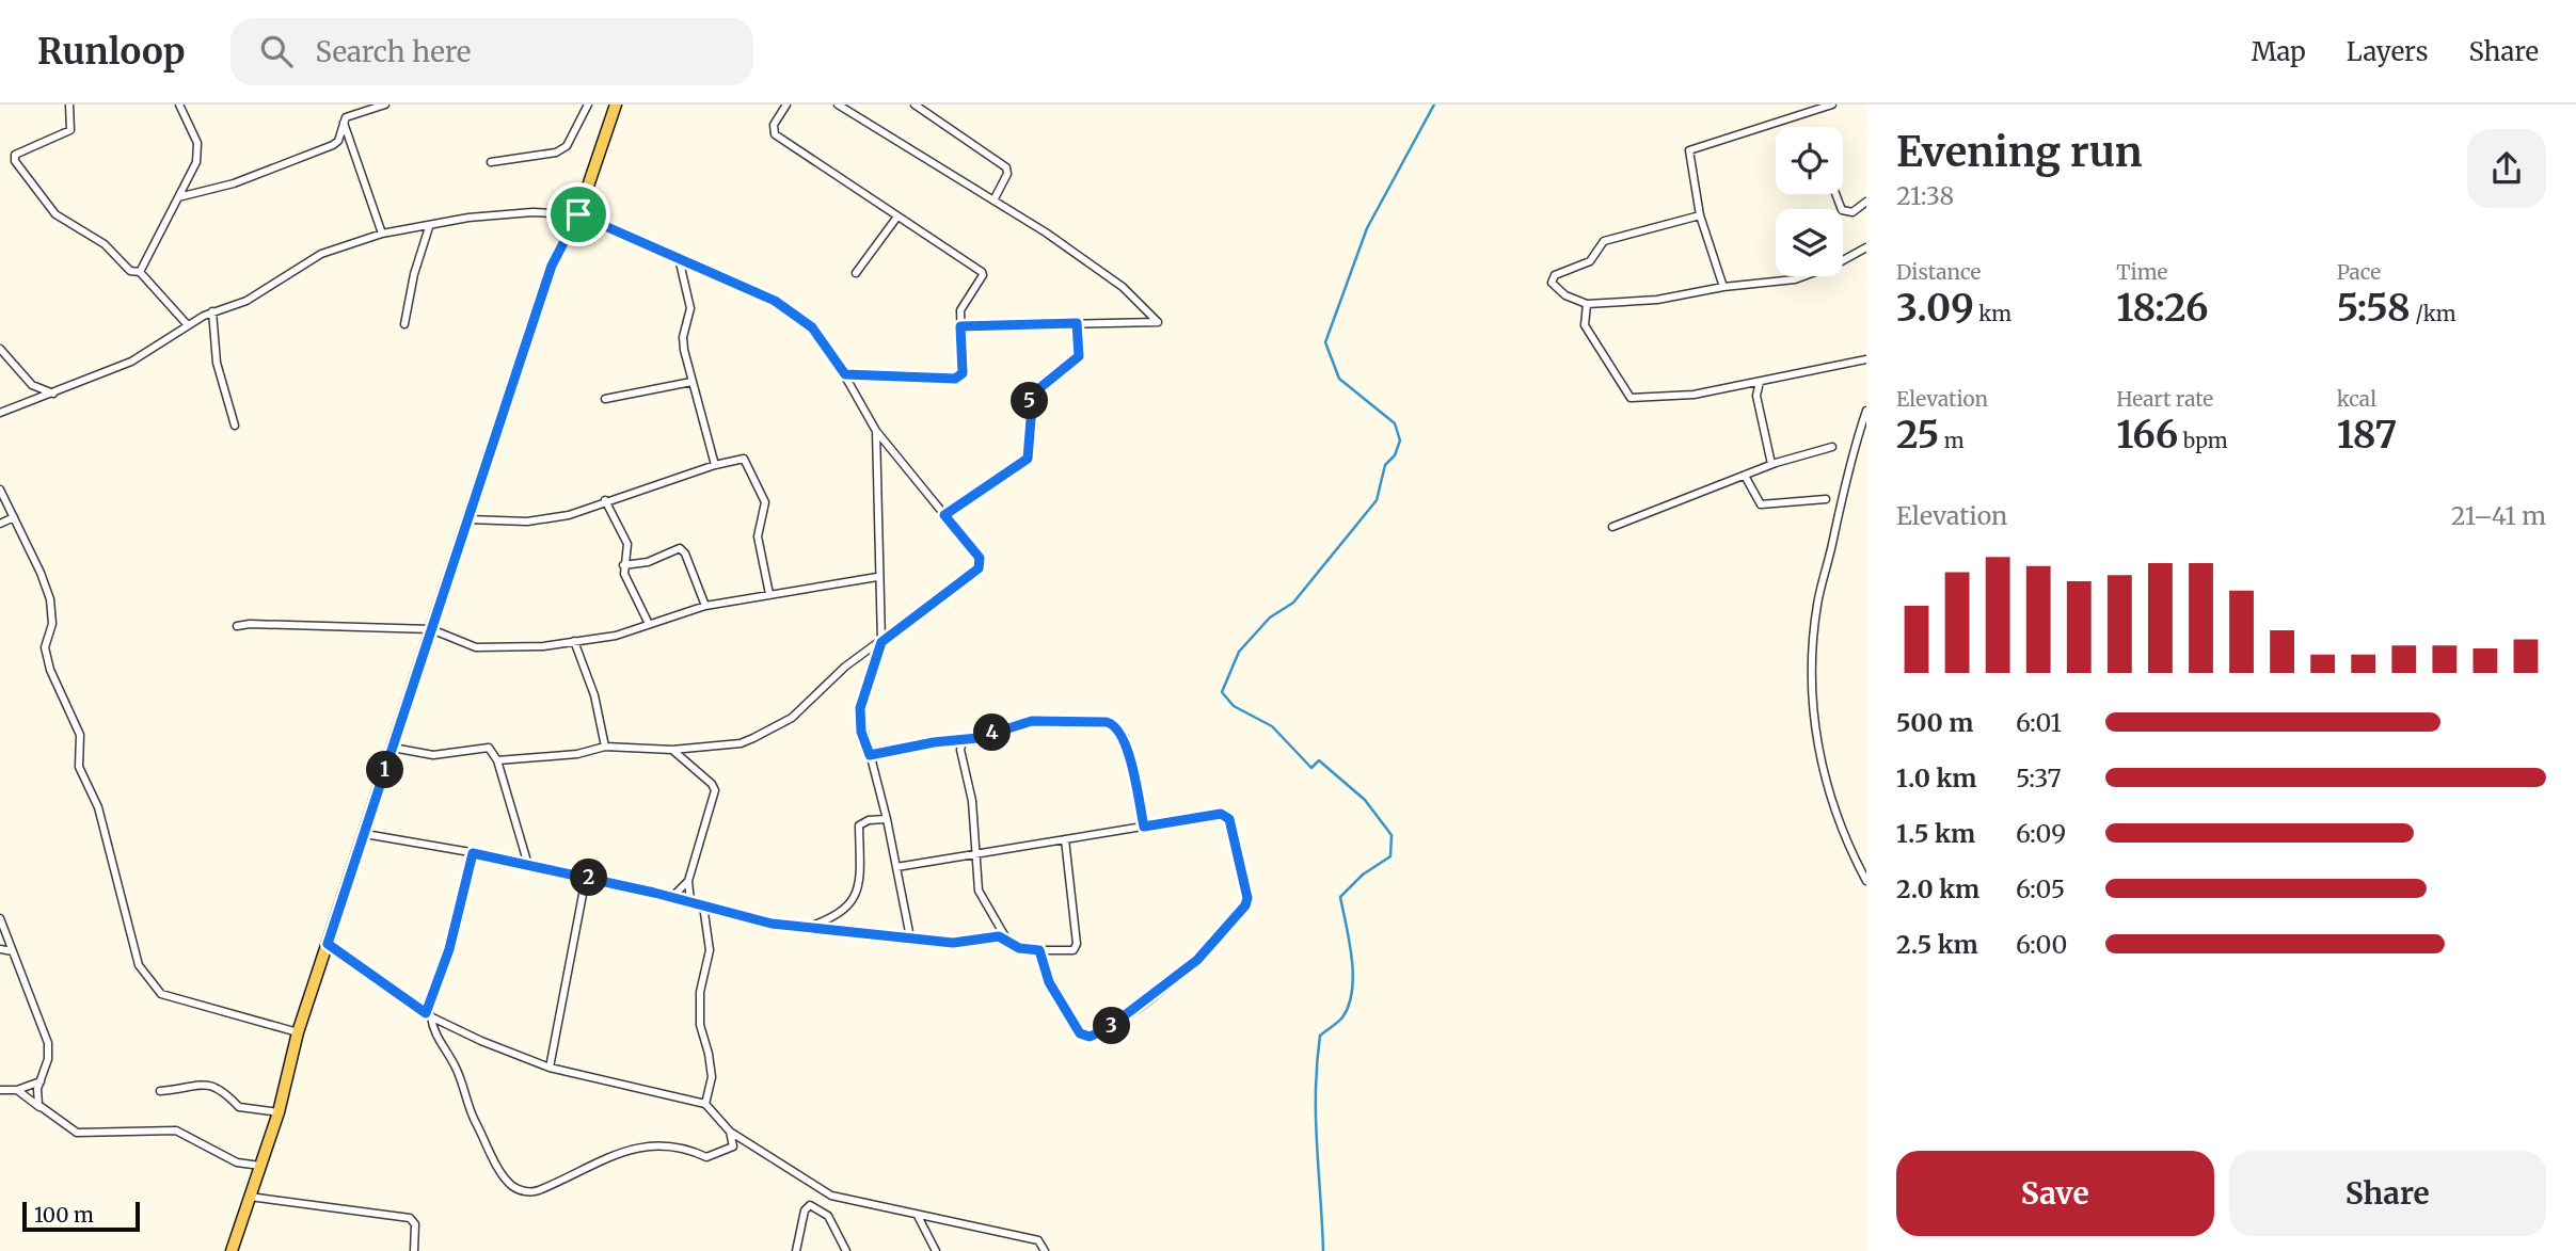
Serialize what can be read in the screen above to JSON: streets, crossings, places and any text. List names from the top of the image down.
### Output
{
  "scale_bar": "100 m",
  "page": {
    "header": "Runloop",
    "search": "Search here",
    "nav": ["Map", "Layers", "Share"],
    "heading": ["Evening run", "21:38"],
    "stats": [
      ["Distance", "3.09 km"],
      ["Time", "18:26"],
      ["Pace", "5:58 /km"],
      ["Elevation", "25 m"],
      ["Heart rate", "166 bpm"],
      ["kcal", "187"]
    ],
    "pins": [
      "5",
      "4",
      "1",
      "2",
      "3"
    ],
    "chart": ["Elevation", "21–41 m"],
    "list": [
      {
        "name": "500 m",
        "note": "6:01"
      },
      {
        "name": "1.0 km",
        "note": "5:37"
      },
      {
        "name": "1.5 km",
        "note": "6:09"
      },
      {
        "name": "2.0 km",
        "note": "6:05"
      },
      {
        "name": "2.5 km",
        "note": "6:00"
      }
    ],
    "buttons": ["Save", "Share"],
    "scale": "100 m"
  }
}
